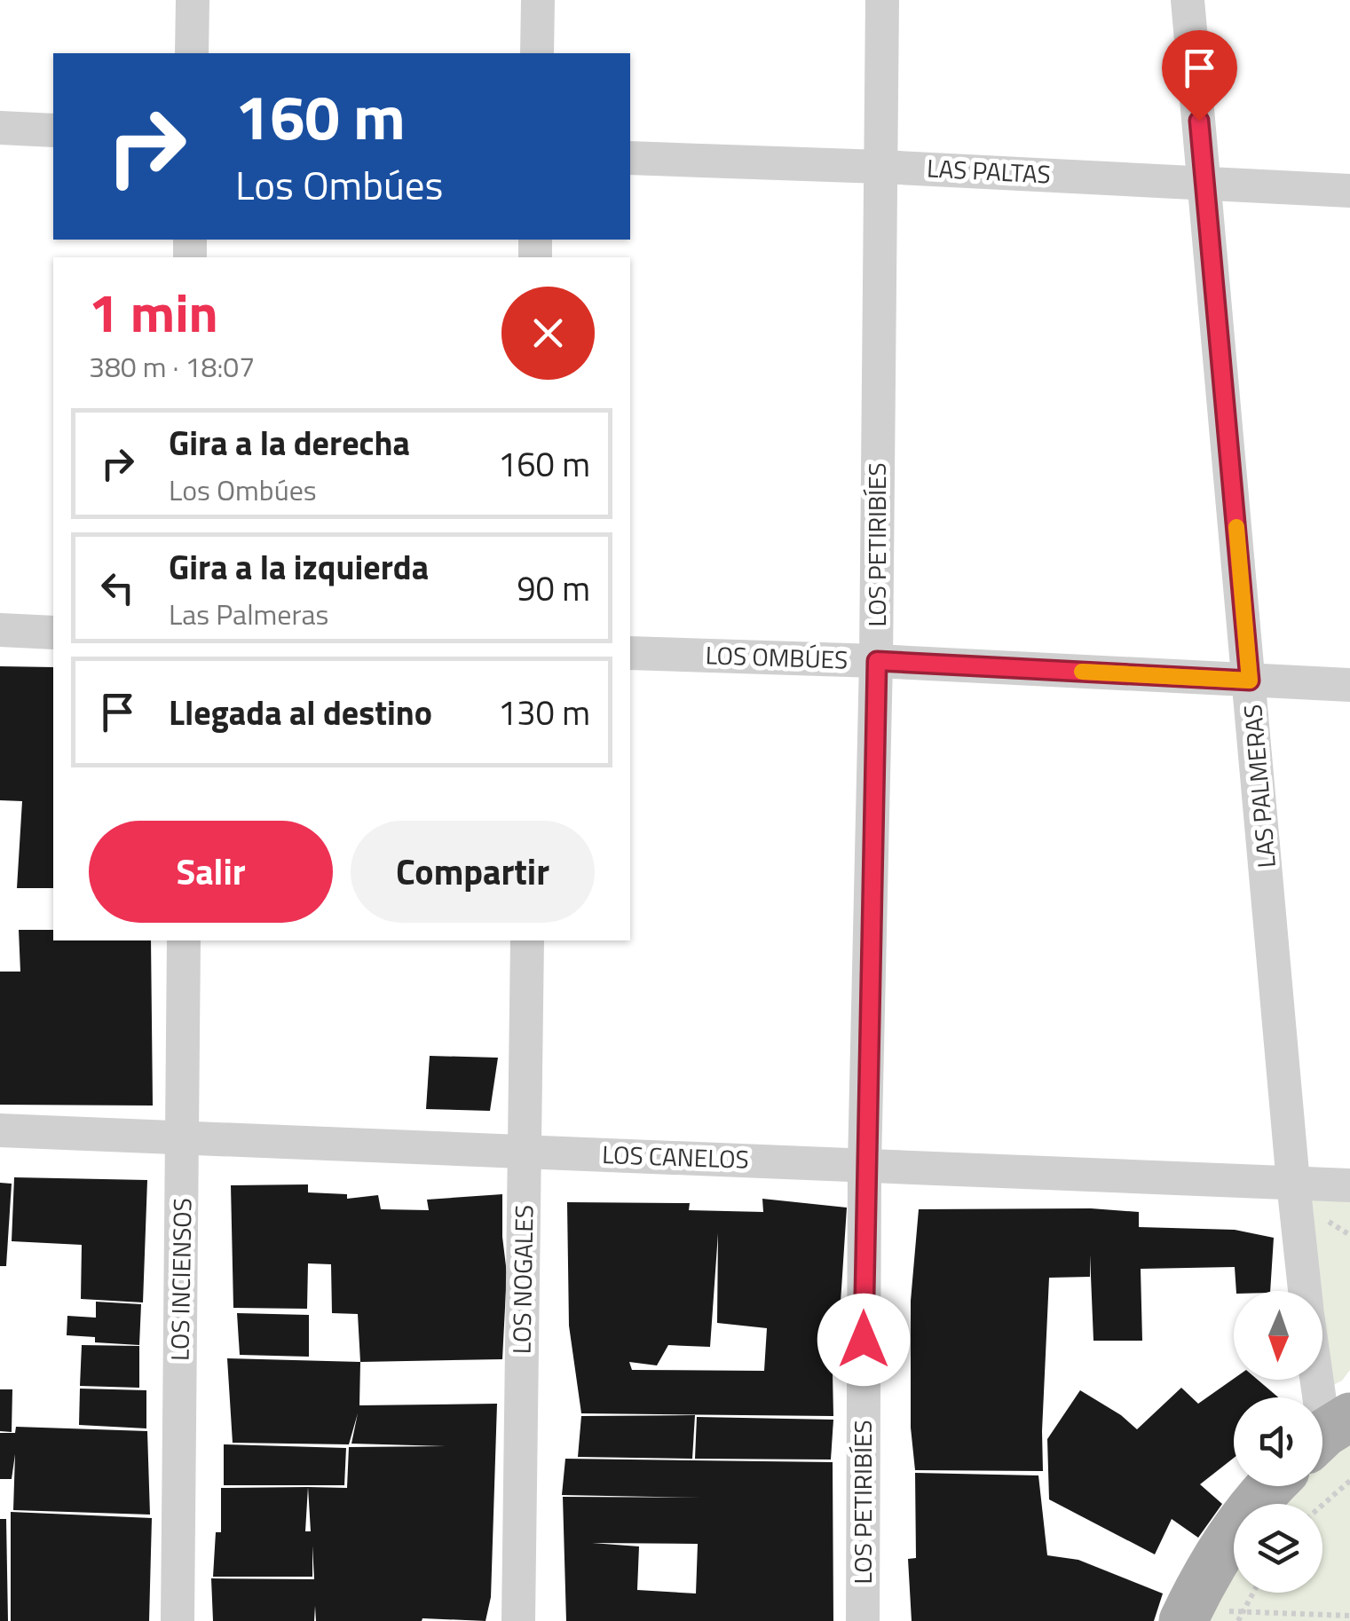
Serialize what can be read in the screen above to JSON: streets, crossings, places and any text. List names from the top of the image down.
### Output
{
  "streets": {
    "street": [
      "LAS PALTAS",
      "LOS PETIRIBÍES",
      "LOS OMBÚES",
      "LAS PALMERAS",
      "LOS CANELOS",
      "LOS INCIENSOS",
      "LOS NOGALES"
    ]
  },
  "crossings": [
    ["LAS PALTAS", "LOS PETIRIBÍES"],
    ["LAS PALTAS", "LAS PALMERAS"],
    ["LOS PETIRIBÍES", "LOS OMBÚES"],
    ["LOS PETIRIBÍES", "LOS CANELOS"],
    ["LOS OMBÚES", "LAS PALMERAS"],
    ["LAS PALMERAS", "LOS CANELOS"],
    ["LOS CANELOS", "LOS INCIENSOS"],
    ["LOS CANELOS", "LOS NOGALES"]
  ],
  "north": "bottom",
  "page": {
    "turn": ["160 m", "Los Ombúes"],
    "heading": ["1 min", "380 m · 18:07"],
    "list": [
      {
        "name": "Gira a la derecha",
        "note": "Los Ombúes",
        "value": "160 m"
      },
      {
        "name": "Gira a la izquierda",
        "note": "Las Palmeras",
        "value": "90 m"
      },
      {
        "name": "Llegada al destino",
        "value": "130 m"
      }
    ],
    "buttons": ["Salir", "Compartir"]
  }
}
